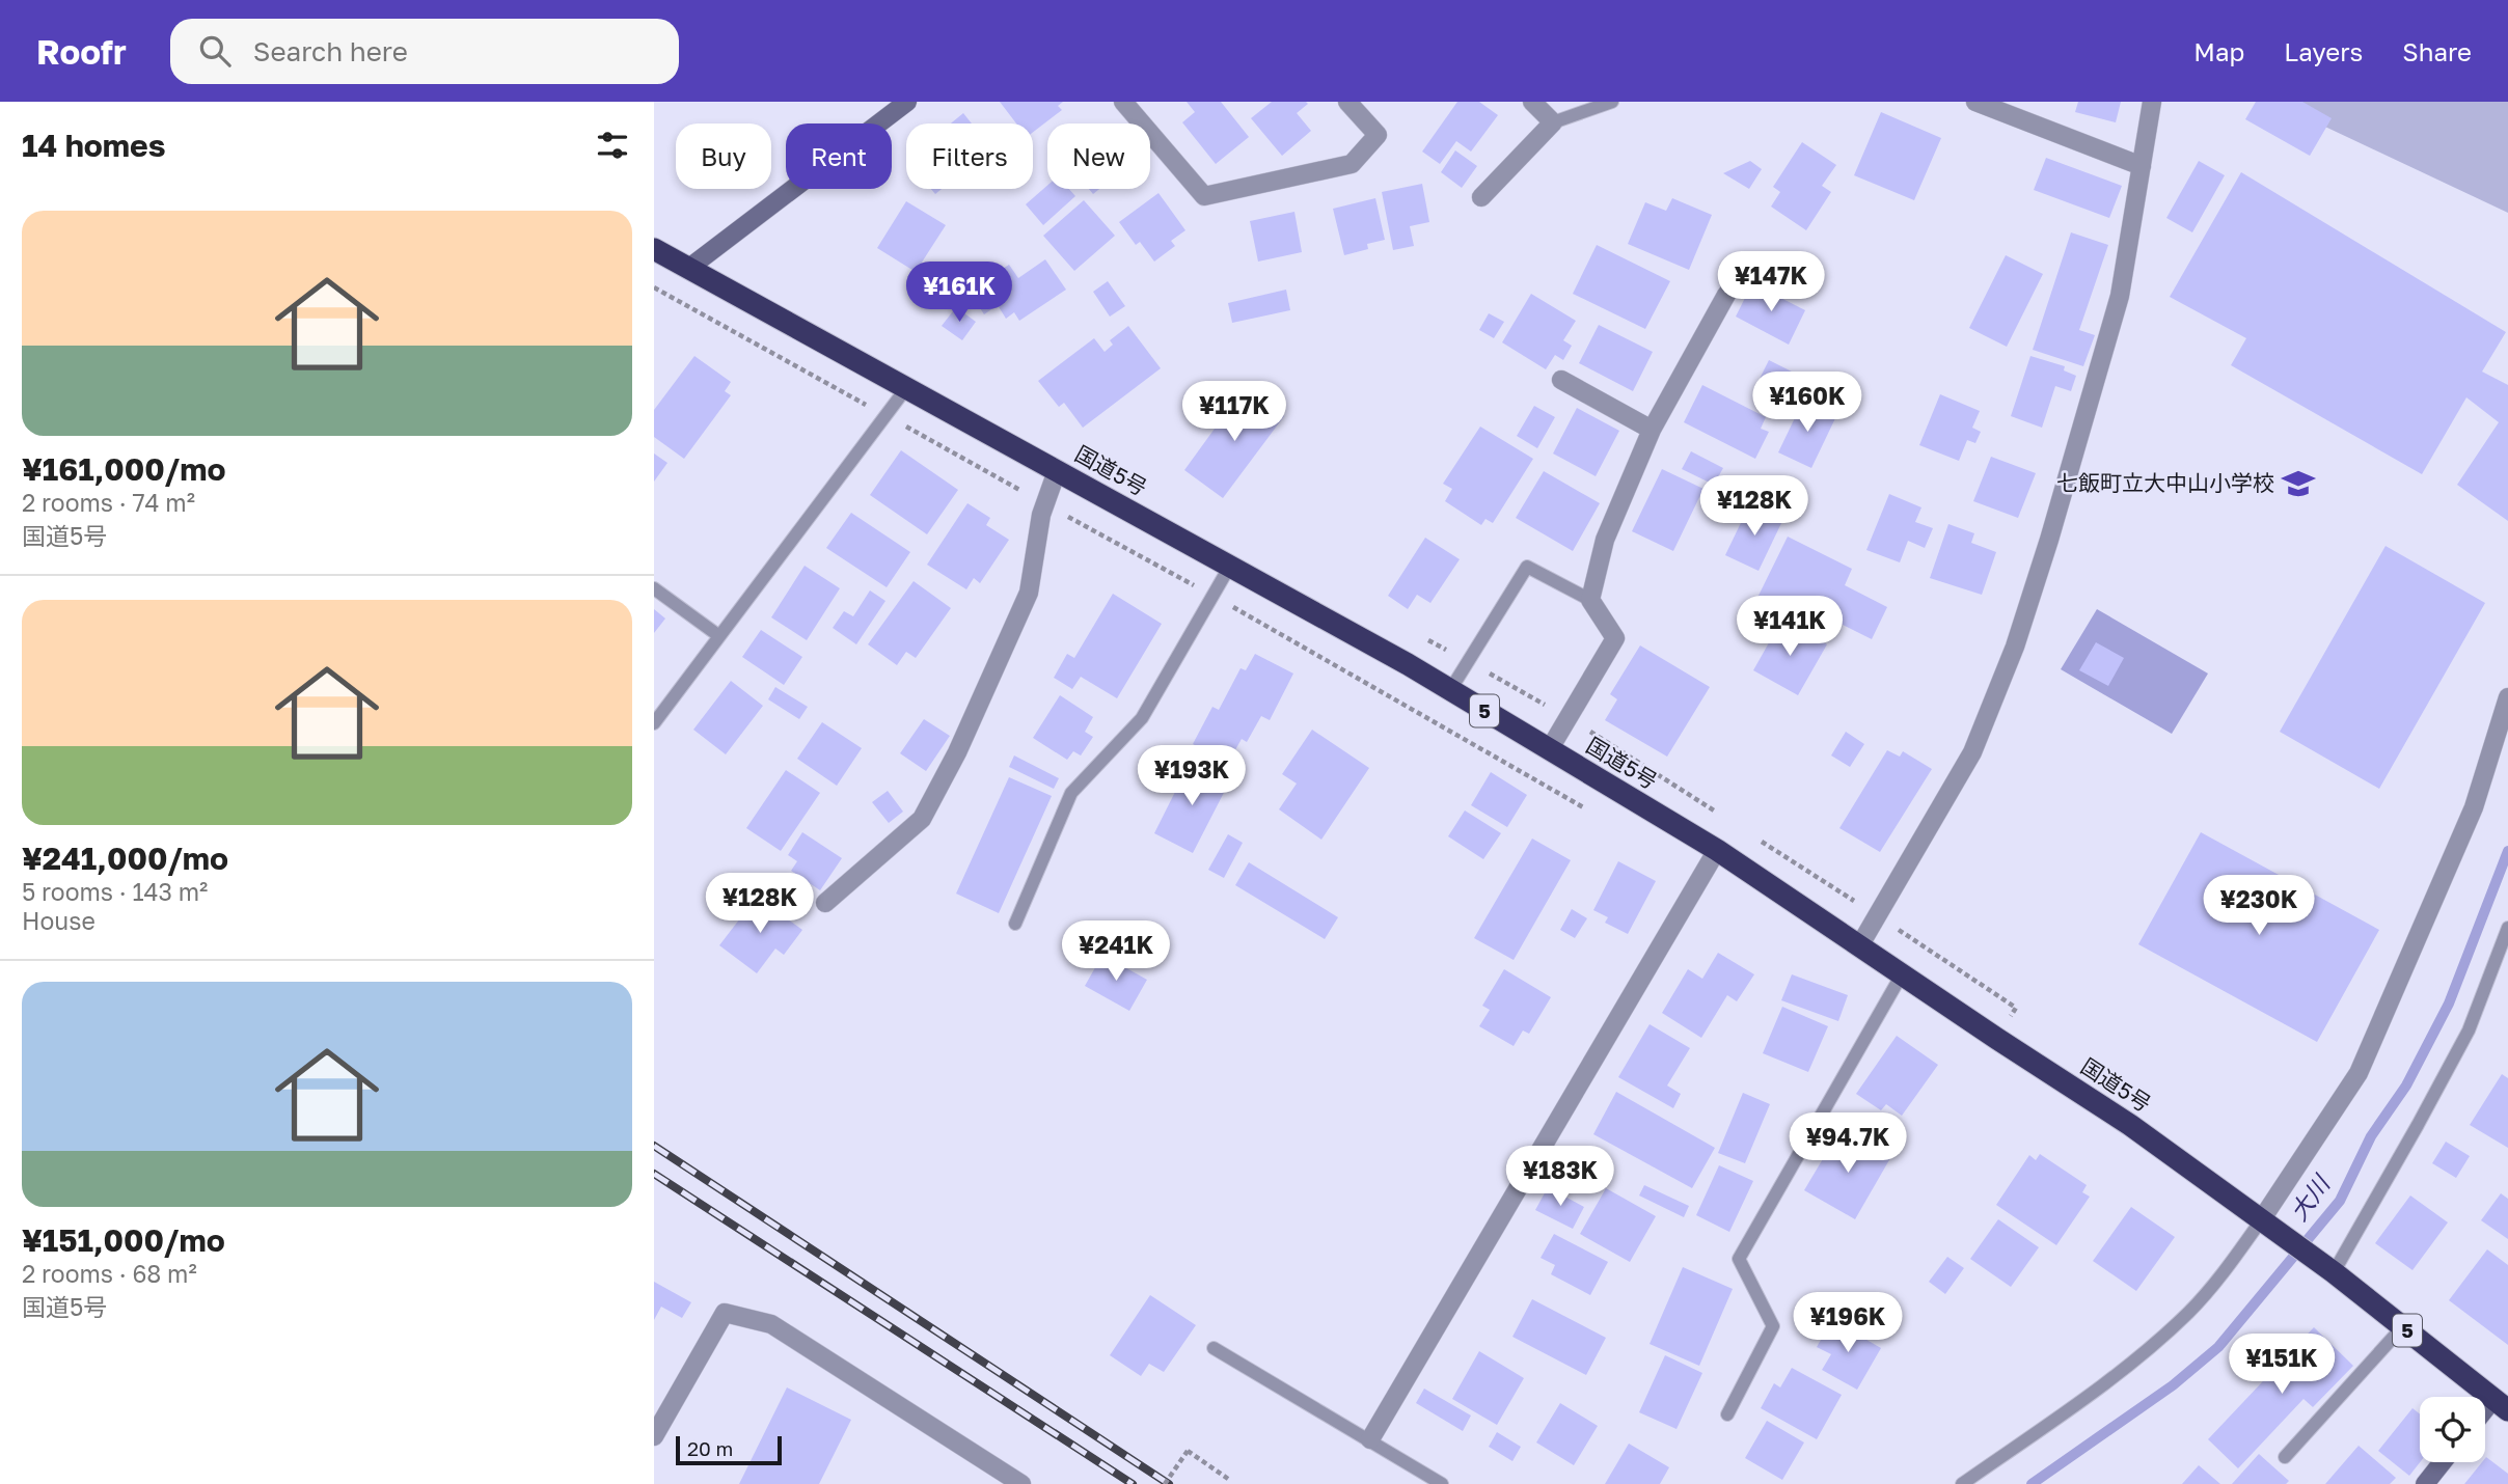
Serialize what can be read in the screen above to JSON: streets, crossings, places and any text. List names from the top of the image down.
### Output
{
  "streets": {
    "highway": ["国道5号", "5"]
  },
  "water": ["大川"],
  "places": {
    "school or university": ["七飯町立大中山小学校"]
  },
  "scale_bar": "20 m",
  "page": {
    "header": "Roofr",
    "search": "Search here",
    "nav": ["Map", "Layers", "Share"],
    "heading": "14 homes",
    "chip": [
      "Buy",
      "Rent",
      "Filters",
      "New"
    ],
    "list": [
      {
        "name": "¥161,000/mo",
        "note": "2 rooms · 74 m² · 国道5号"
      },
      {
        "name": "¥241,000/mo",
        "note": "5 rooms · 143 m² · House"
      },
      {
        "name": "¥151,000/mo",
        "note": "2 rooms · 68 m² · 国道5号"
      }
    ],
    "price": [
      "¥147K",
      "¥161K",
      "¥160K",
      "¥117K",
      "¥128K",
      "¥141K",
      "¥193K",
      "¥128K",
      "¥230K",
      "¥241K",
      "¥94.7K",
      "¥183K",
      "¥196K",
      "¥151K"
    ],
    "scale": "20 m"
  }
}
